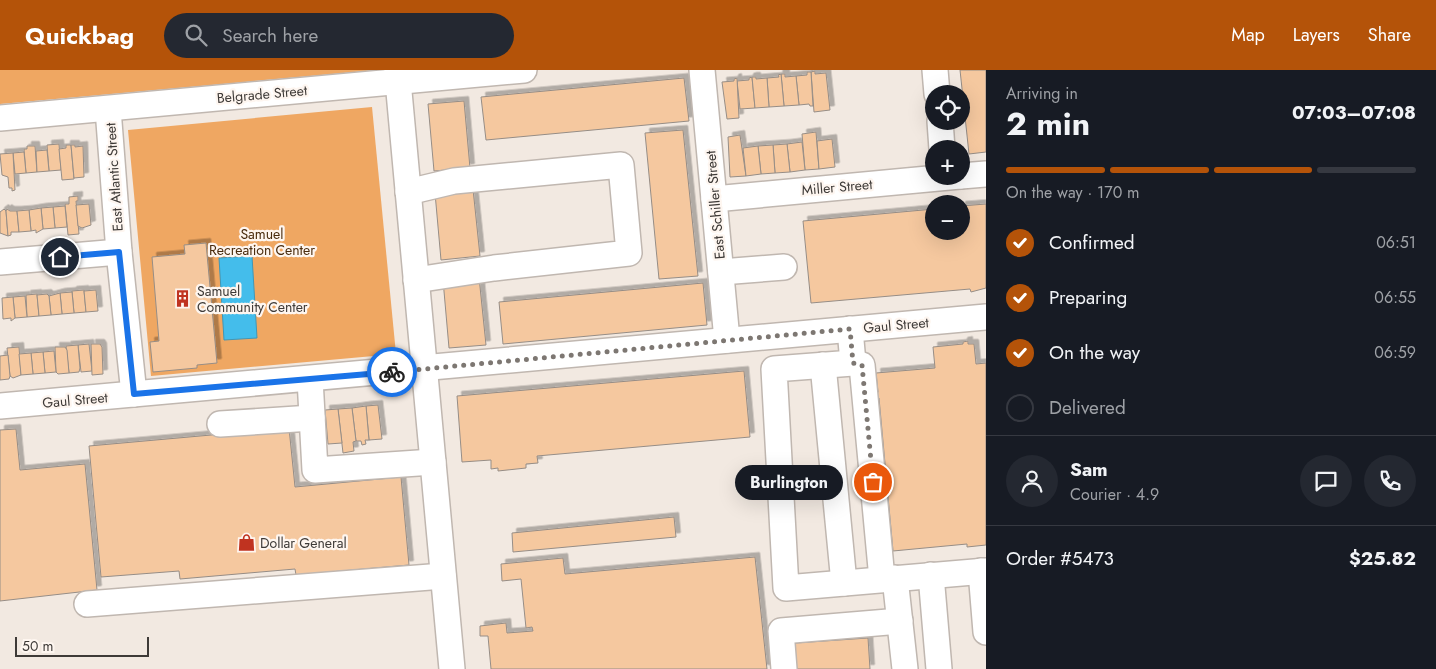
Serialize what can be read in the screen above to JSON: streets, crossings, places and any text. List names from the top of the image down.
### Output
{
  "streets": {
    "street": [
      "Belgrade Street",
      "East Atlantic Street",
      "Miller Street",
      "East Schiller Street",
      "Gaul Street"
    ]
  },
  "crossings": [
    ["Belgrade Street", "East Atlantic Street"],
    ["East Atlantic Street", "Gaul Street"],
    ["Miller Street", "East Schiller Street"],
    ["East Schiller Street", "Gaul Street"]
  ],
  "parks": ["Samuel Recreation Center"],
  "places": {
    "building": ["Samuel Community Center"],
    "other": ["Burlington"],
    "shop": ["Dollar General"]
  },
  "scale_bar": "50 m",
  "page": {
    "header": "Quickbag",
    "search": "Search here",
    "nav": ["Map", "Layers", "Share"],
    "heading": ["2 min", "Arriving in", "07:03–07:08"],
    "panel": [
      "Sam",
      "Courier · 4.9",
      "Order #5473",
      "$25.82"
    ],
    "map_buttons": ["+", "−"],
    "bar": "On the way · 170 m",
    "list": [
      ["Confirmed", "06:51"],
      ["Preparing", "06:55"],
      ["On the way", "06:59"],
      "Delivered"
    ],
    "bubble": "Burlington",
    "scale": "50 m"
  }
}
